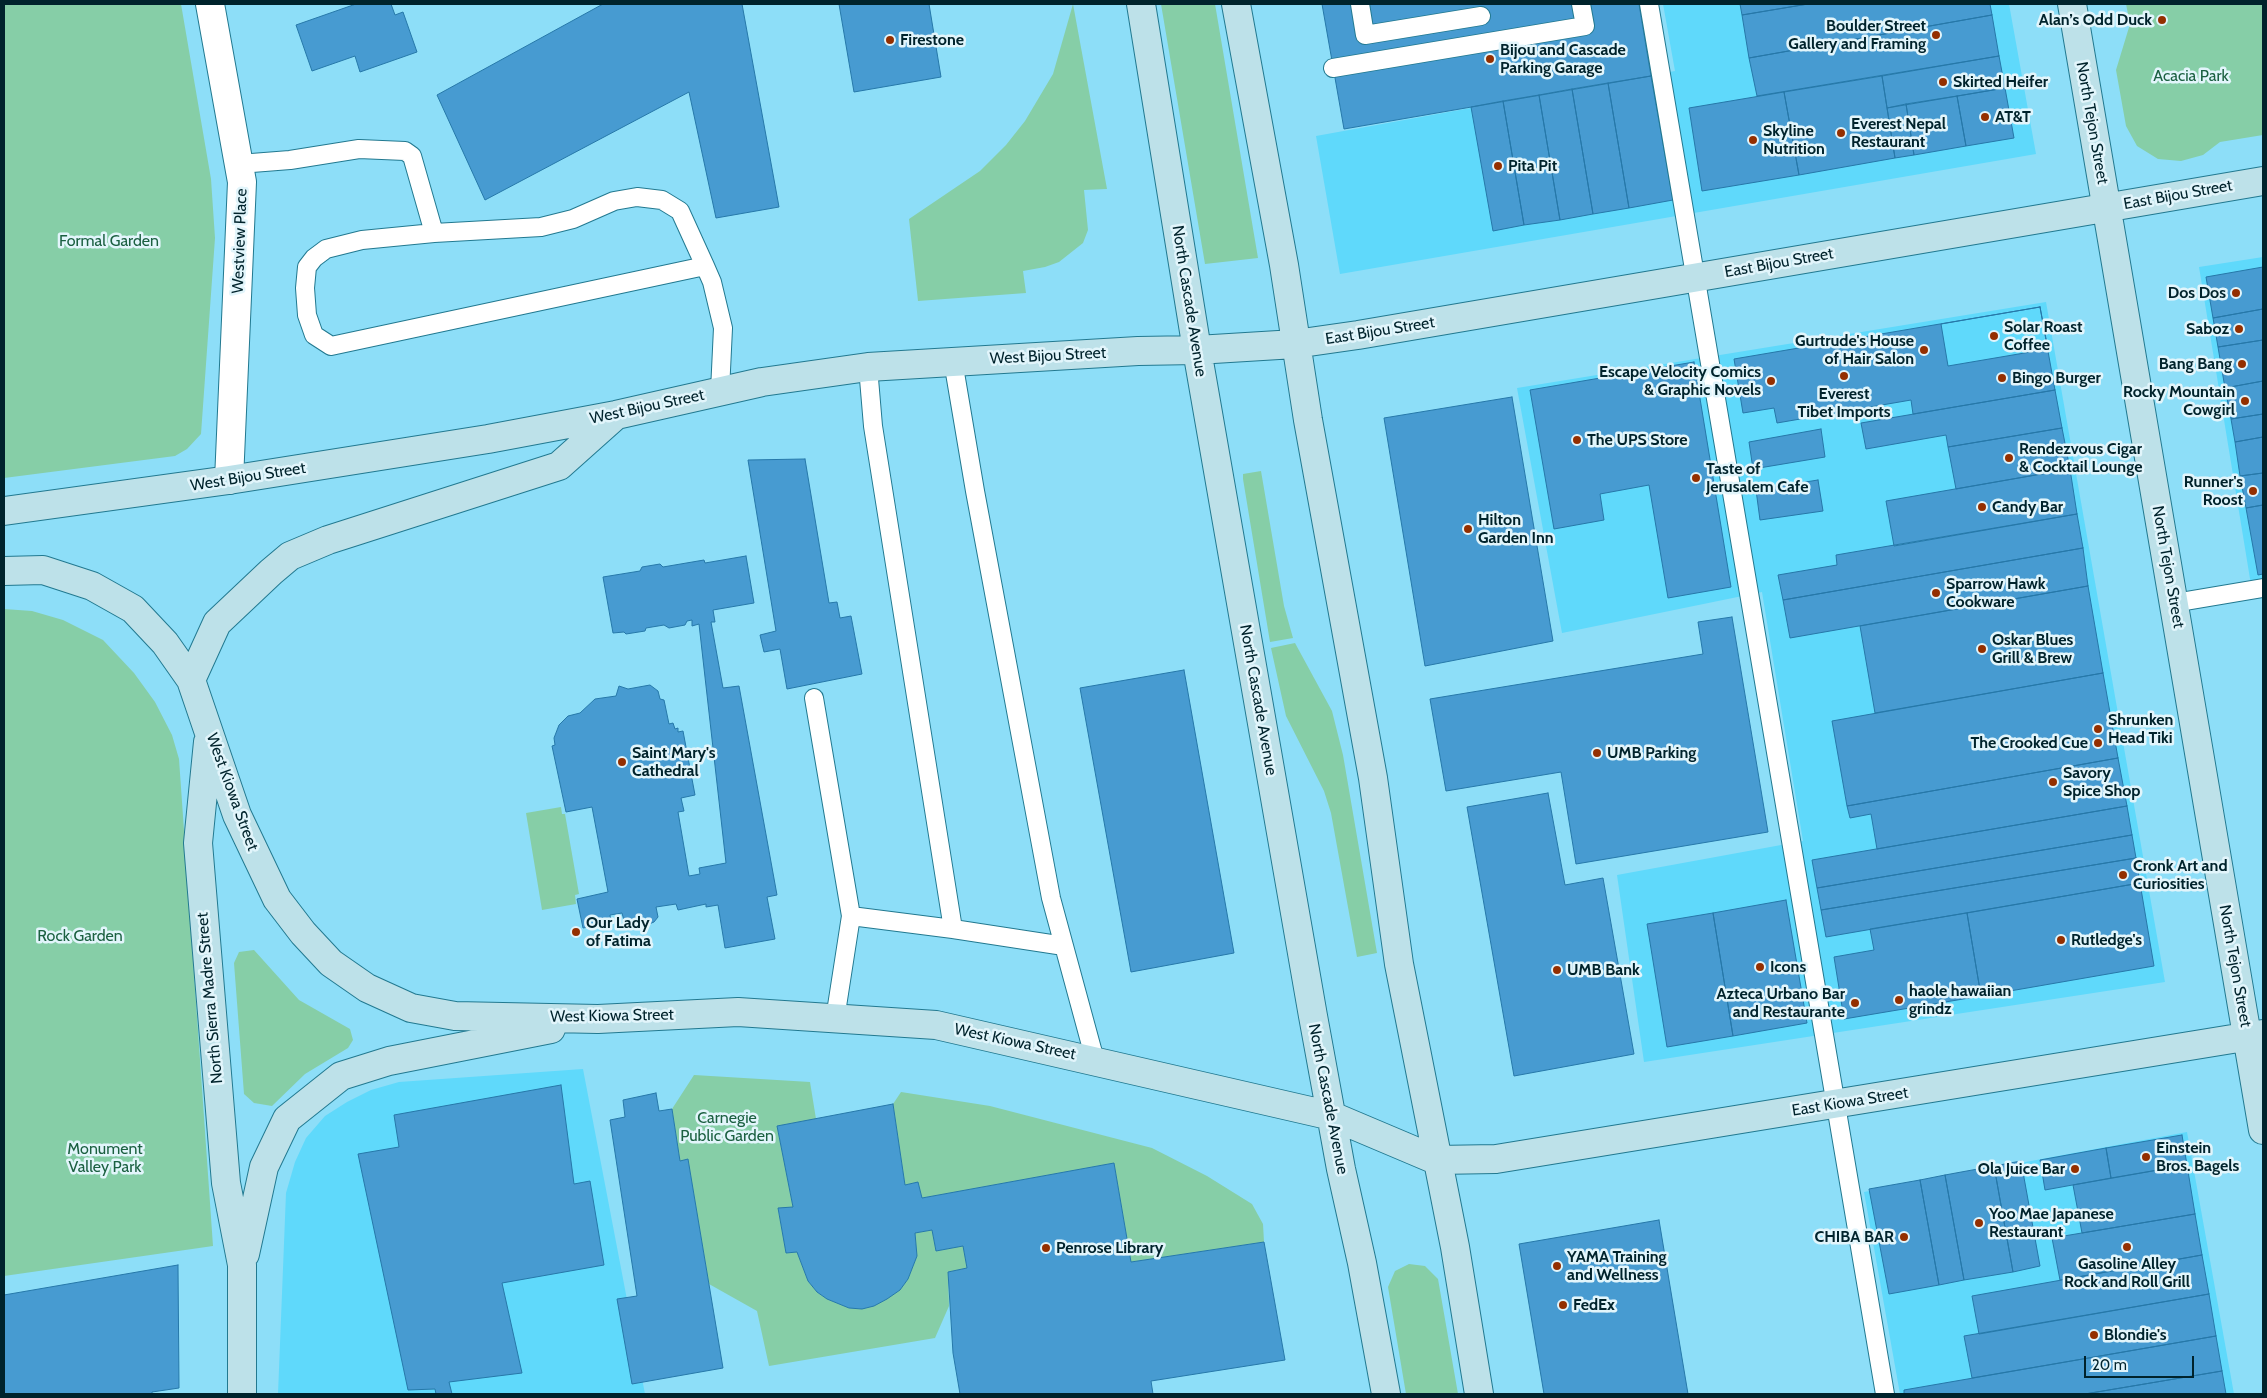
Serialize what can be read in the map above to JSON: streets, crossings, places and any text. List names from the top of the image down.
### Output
{
  "streets": {
    "main road": [
      "North Tejon Street",
      "East Bijou Street",
      "North Cascade Avenue",
      "West Bijou Street",
      "West Kiowa Street",
      "North Sierra Madre Street",
      "East Kiowa Street"
    ],
    "street": ["Westview Place"]
  },
  "crossings": [
    ["North Tejon Street", "East Bijou Street"],
    ["North Tejon Street", "East Kiowa Street"],
    ["East Bijou Street", "West Bijou Street"],
    ["Westview Place", "West Bijou Street"],
    ["North Cascade Avenue", "West Bijou Street"],
    ["North Cascade Avenue", "West Kiowa Street"],
    ["West Kiowa Street", "North Sierra Madre Street"],
    ["West Kiowa Street", "East Kiowa Street"]
  ],
  "parks": [
    "Acacia Park",
    "Formal Garden",
    "Rock Garden",
    "Carnegie Public Garden",
    "Monument Valley Park"
  ],
  "places": [
    "Alan’s Odd Duck",
    "Boulder Street Gallery and Framing",
    "Firestone",
    "Bijou and Cascade Parking Garage",
    "Skirted Heifer",
    "AT&T",
    "Everest Nepal Restaurant",
    "Skyline Nutrition",
    "Pita Pit",
    "Dos Dos",
    "Saboz",
    "Solar Roast Coffee",
    "Gurtrude's House of Hair Salon",
    "Bang Bang",
    "Everest Tibet Imports",
    "Bingo Burger",
    "Escape Velocity Comics & Graphic Novels",
    "Rocky Mountain Cowgirl",
    "The UPS Store",
    "Rendezvous Cigar & Cocktail Lounge",
    "Taste of Jerusalem Cafe",
    "Runner's Roost",
    "Candy Bar",
    "Hilton Garden Inn",
    "Sparrow Hawk Cookware",
    "Oskar Blues Grill & Brew",
    "Shrunken Head Tiki",
    "The Crooked Cue",
    "UMB Parking",
    "Saint Mary's Cathedral",
    "Savory Spice Shop",
    "Cronk Art and Curiosities",
    "Our Lady of Fatima",
    "Rutledge's",
    "Icons",
    "UMB Bank",
    "haole hawaiian grindz",
    "Azteca Urbano Bar and Restaurante",
    "Einstein Bros. Bagels",
    "Ola Juice Bar",
    "Yoo Mae Japanese Restaurant",
    "CHIBA BAR",
    "Gasoline Alley Rock and Roll Grill",
    "Penrose Library",
    "YAMA Training and Wellness",
    "FedEx",
    "Blondie's"
  ],
  "scale_bar": "20 m"
}
